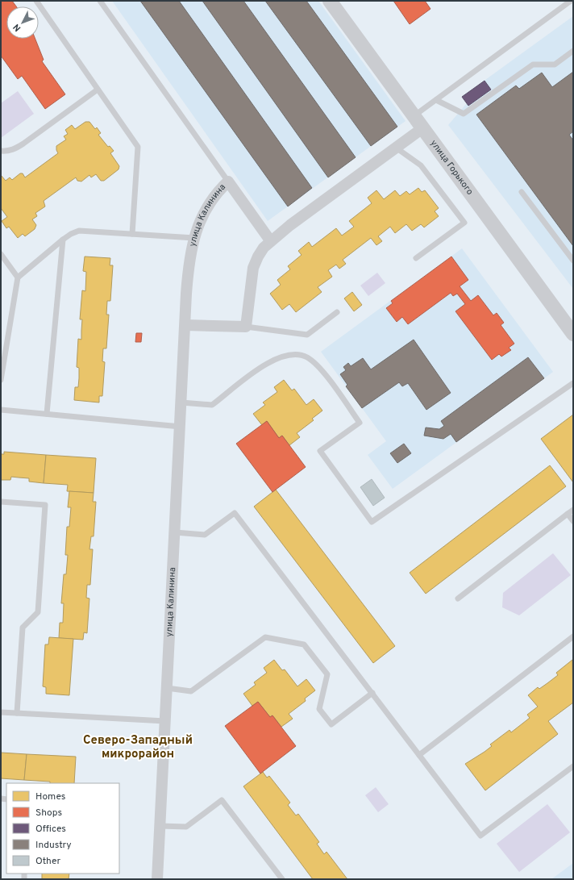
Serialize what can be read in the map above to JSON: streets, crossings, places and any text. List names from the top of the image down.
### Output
{
  "streets": {
    "street": ["улица Горького", "улица Калинина"]
  },
  "districts": ["Северо-Западный микрорайон"],
  "legend": [
    "Homes",
    "Shops",
    "Offices",
    "Industry",
    "Other"
  ],
  "north": "bottom left"
}
